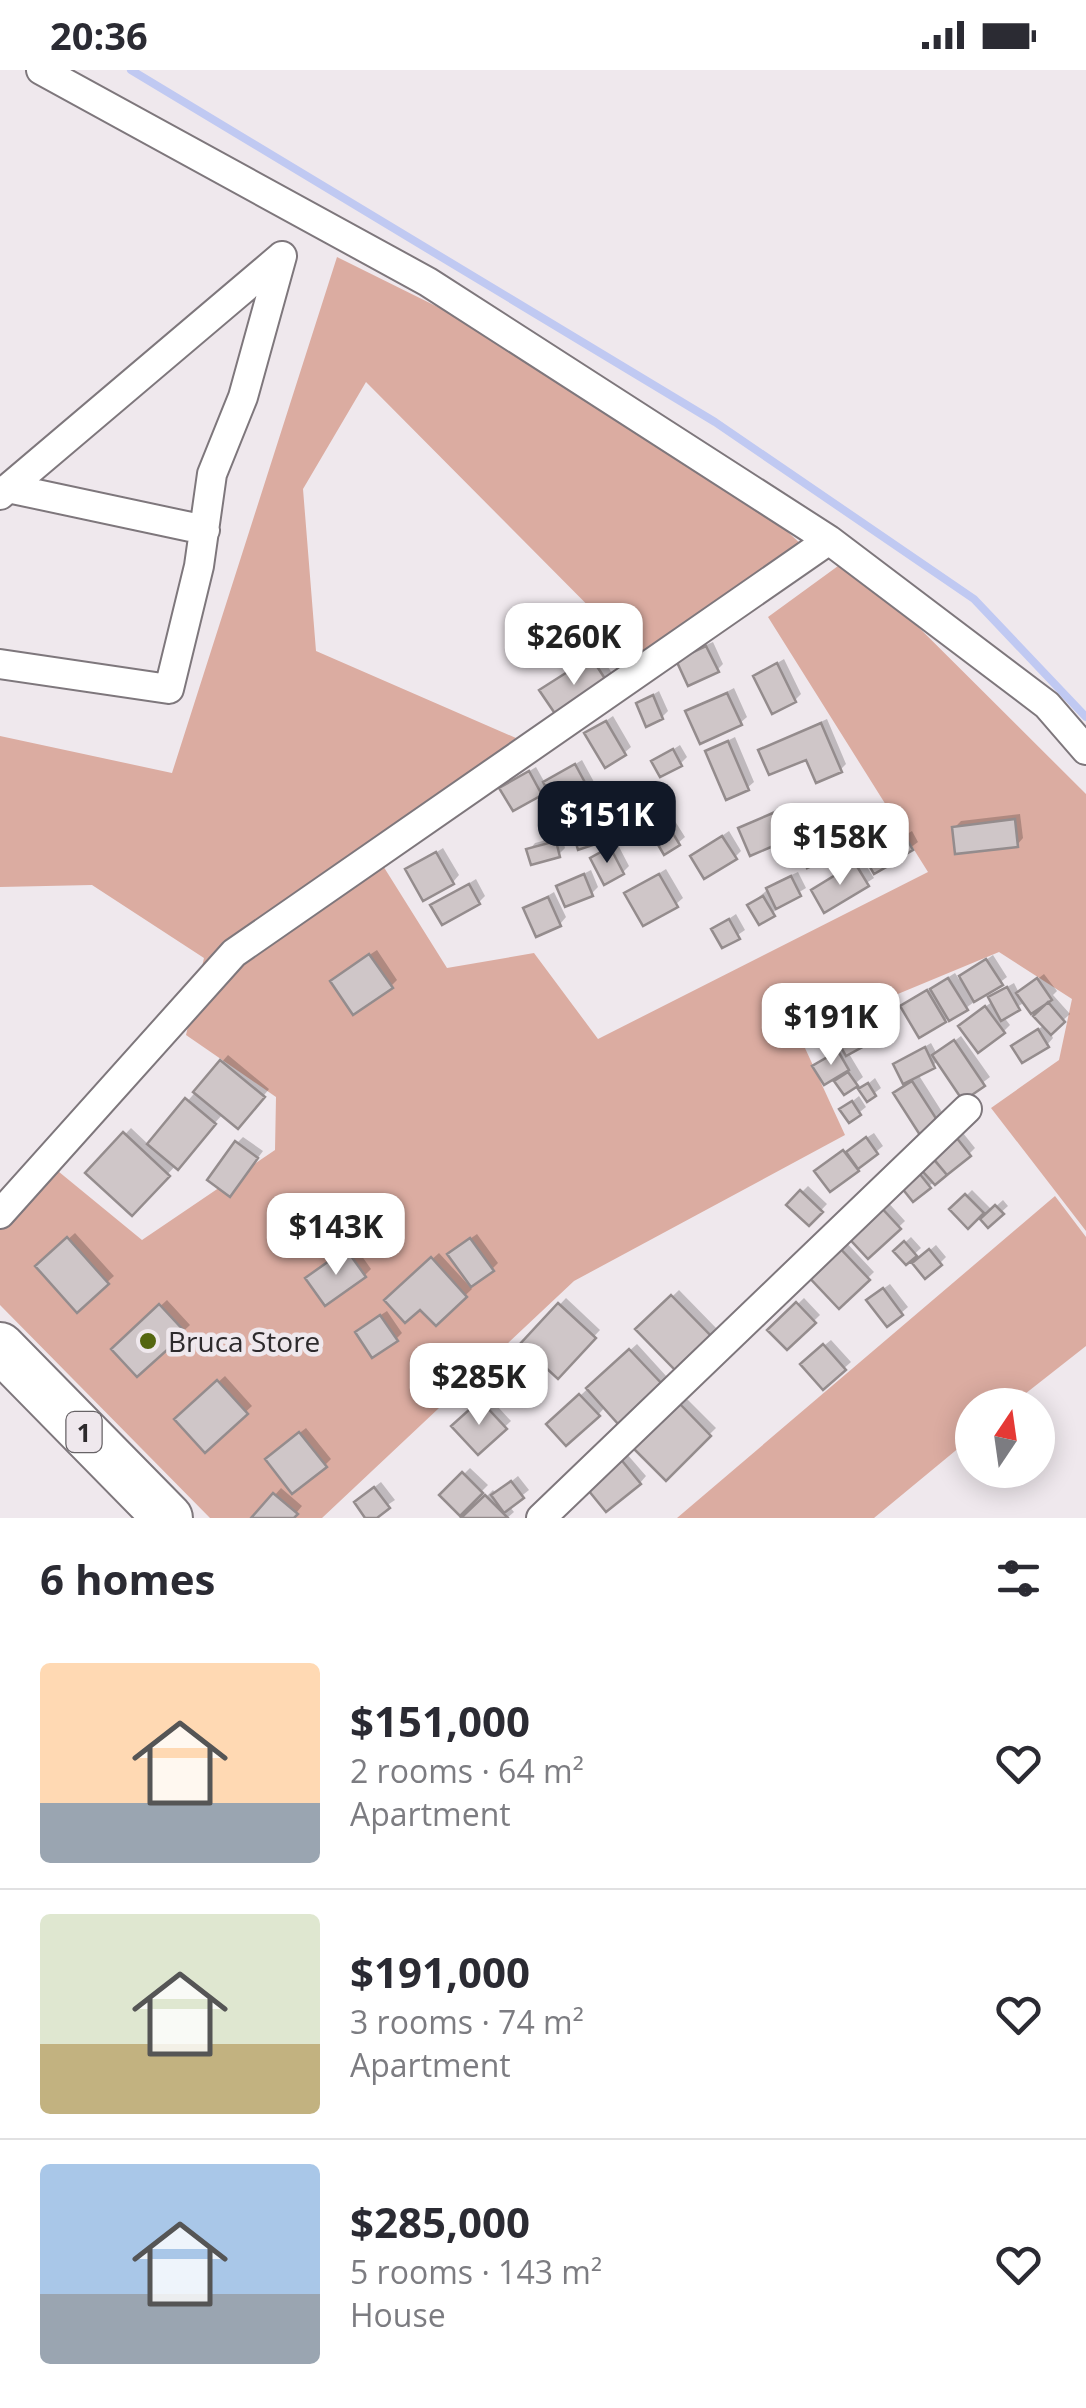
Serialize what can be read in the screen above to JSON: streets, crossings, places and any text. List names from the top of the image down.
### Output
{
  "streets": {
    "highway": ["1"]
  },
  "places": ["Bruca Store"],
  "north": "top",
  "page": {
    "status": "20:36",
    "price": [
      "$260K",
      "$151K",
      "$158K",
      "$191K",
      "$143K",
      "$285K"
    ],
    "heading": "6 homes",
    "list": [
      {
        "name": "$151,000",
        "note": "2 rooms · 64 m² · Apartment"
      },
      {
        "name": "$191,000",
        "note": "3 rooms · 74 m² · Apartment"
      },
      {
        "name": "$285,000",
        "note": "5 rooms · 143 m² · House"
      }
    ]
  }
}
